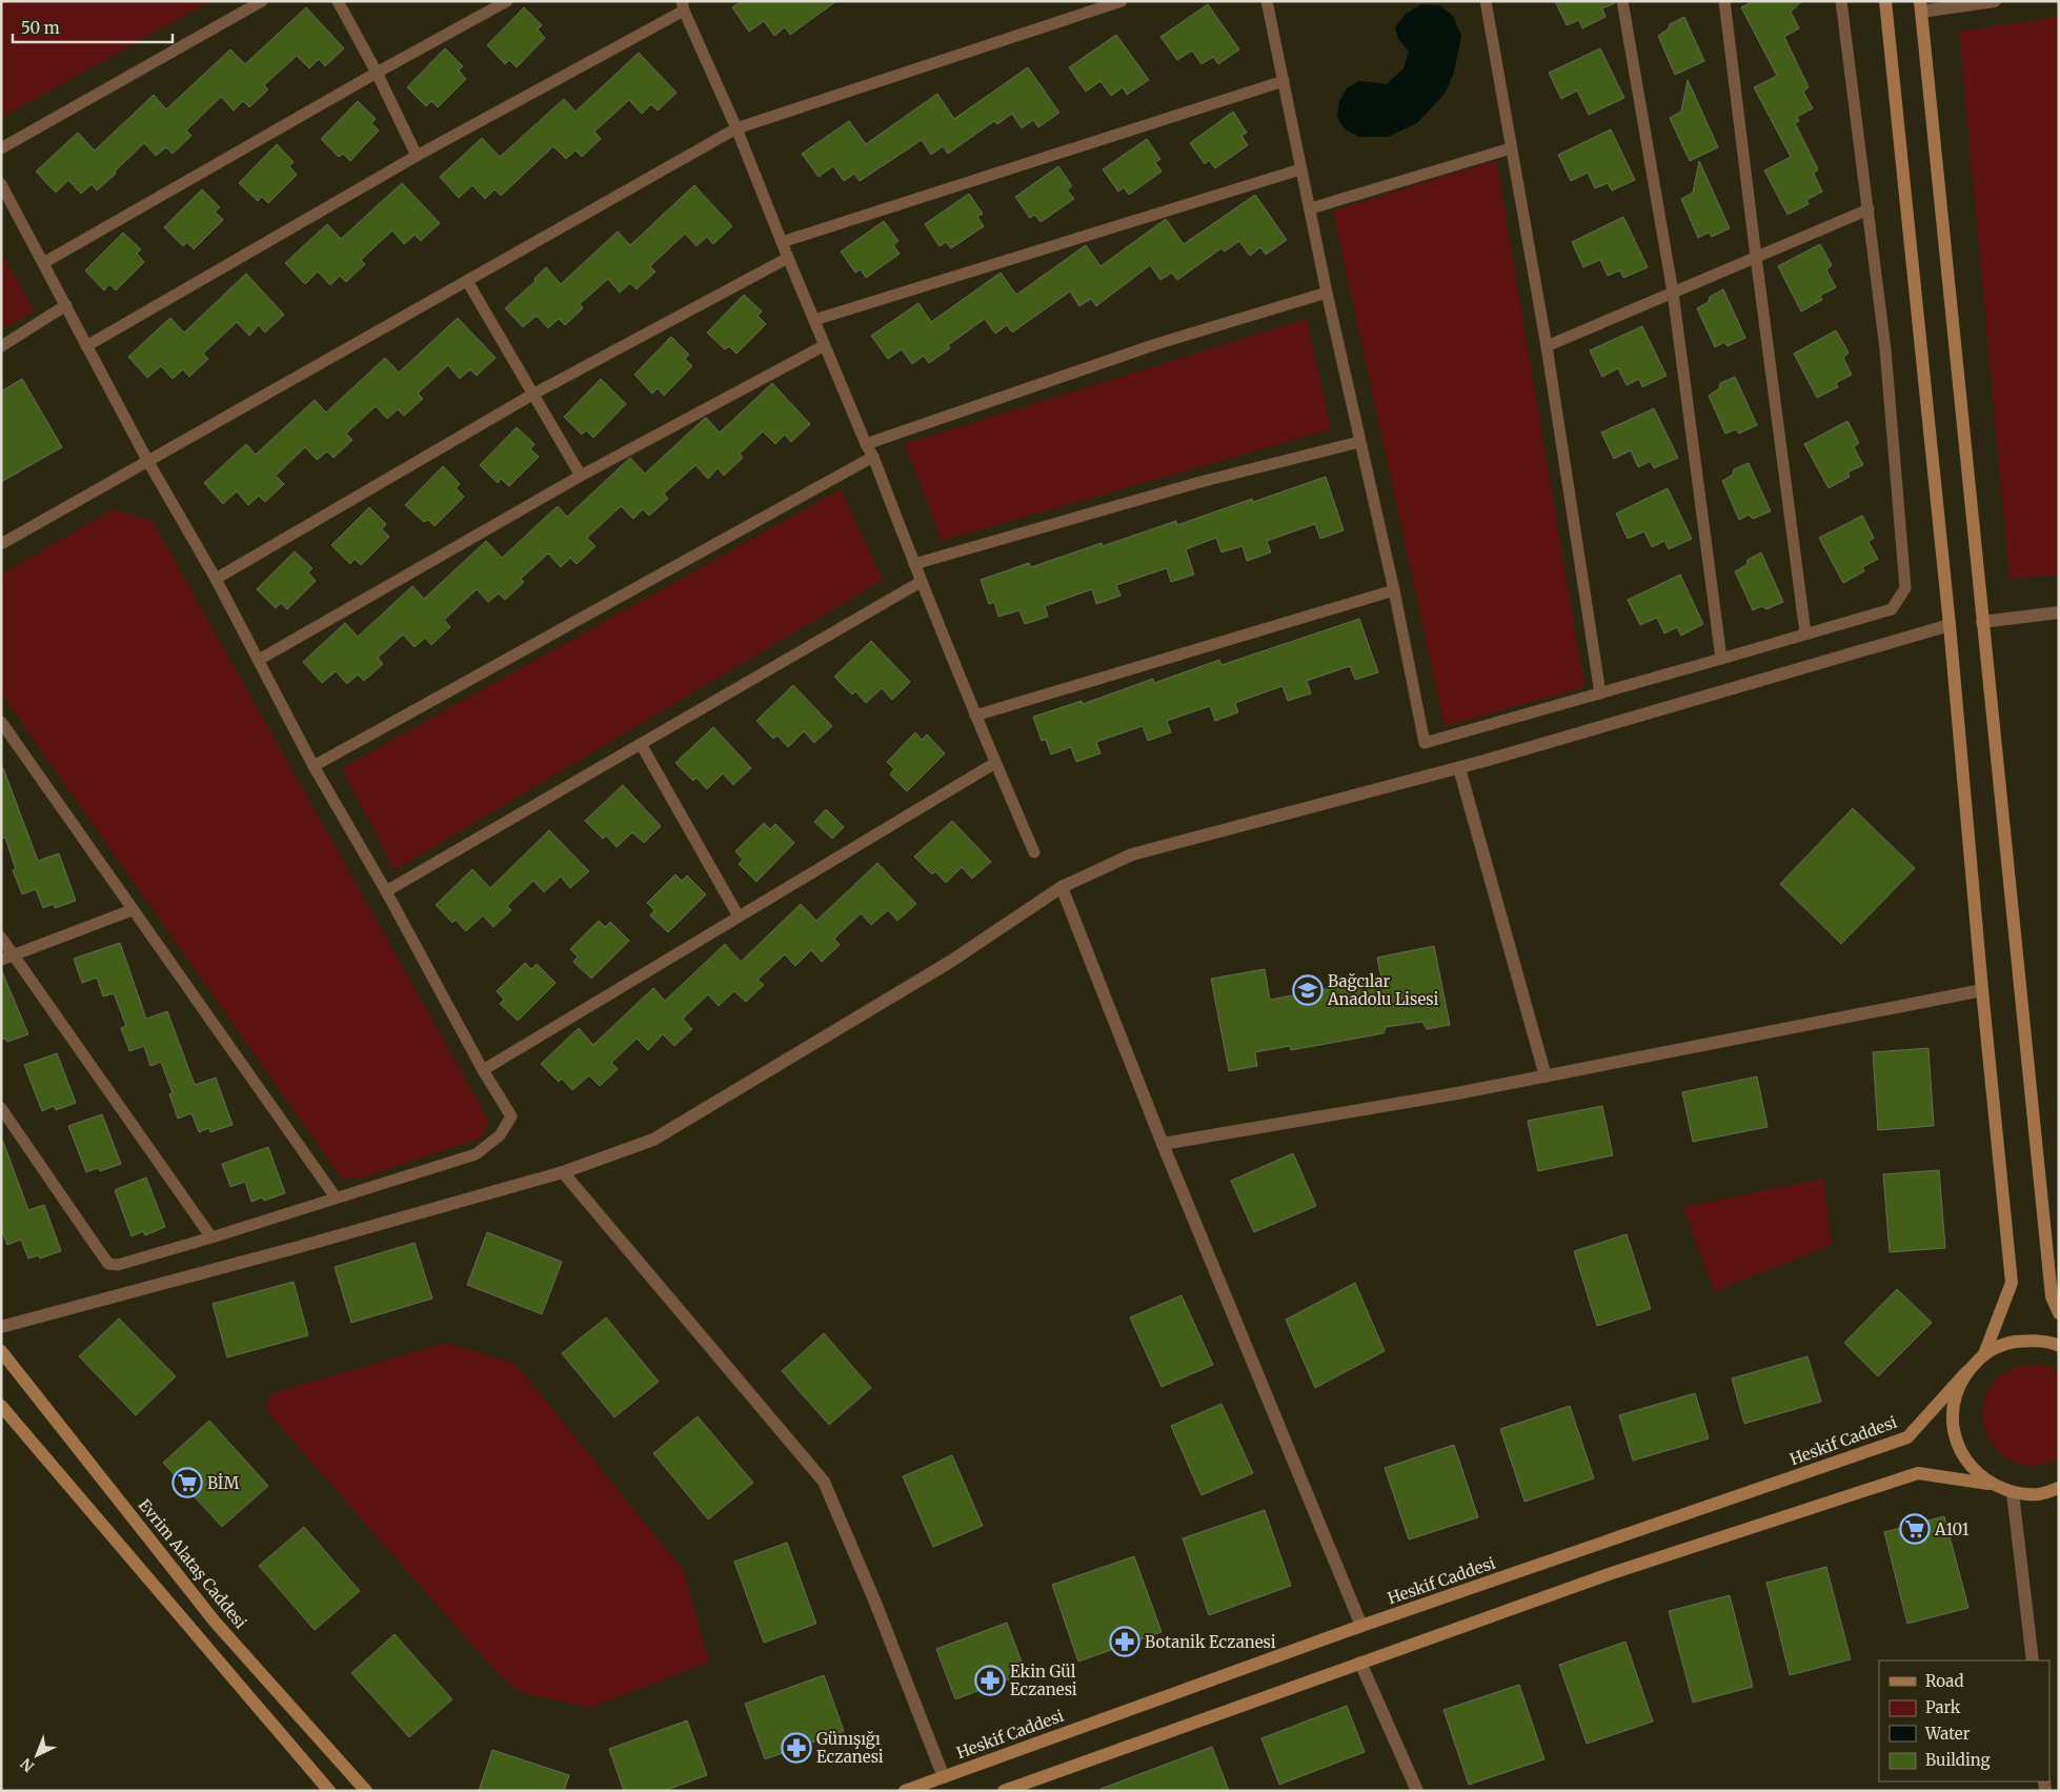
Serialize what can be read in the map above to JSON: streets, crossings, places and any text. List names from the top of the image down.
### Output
{
  "streets": {
    "main road": ["Heskif Caddesi", "Evrim Alataş Caddesi"]
  },
  "places": {
    "school or university": ["Bağcılar Anadolu Lisesi"],
    "supermarket": ["BİM", "A101"],
    "pharmacy": ["Botanik Eczanesi", "Ekin Gül Eczanesi", "Günışığı Eczanesi"]
  },
  "legend": [
    "Road",
    "Park",
    "Water",
    "Building"
  ],
  "scale_bar": "50 m",
  "north": "bottom left"
}
